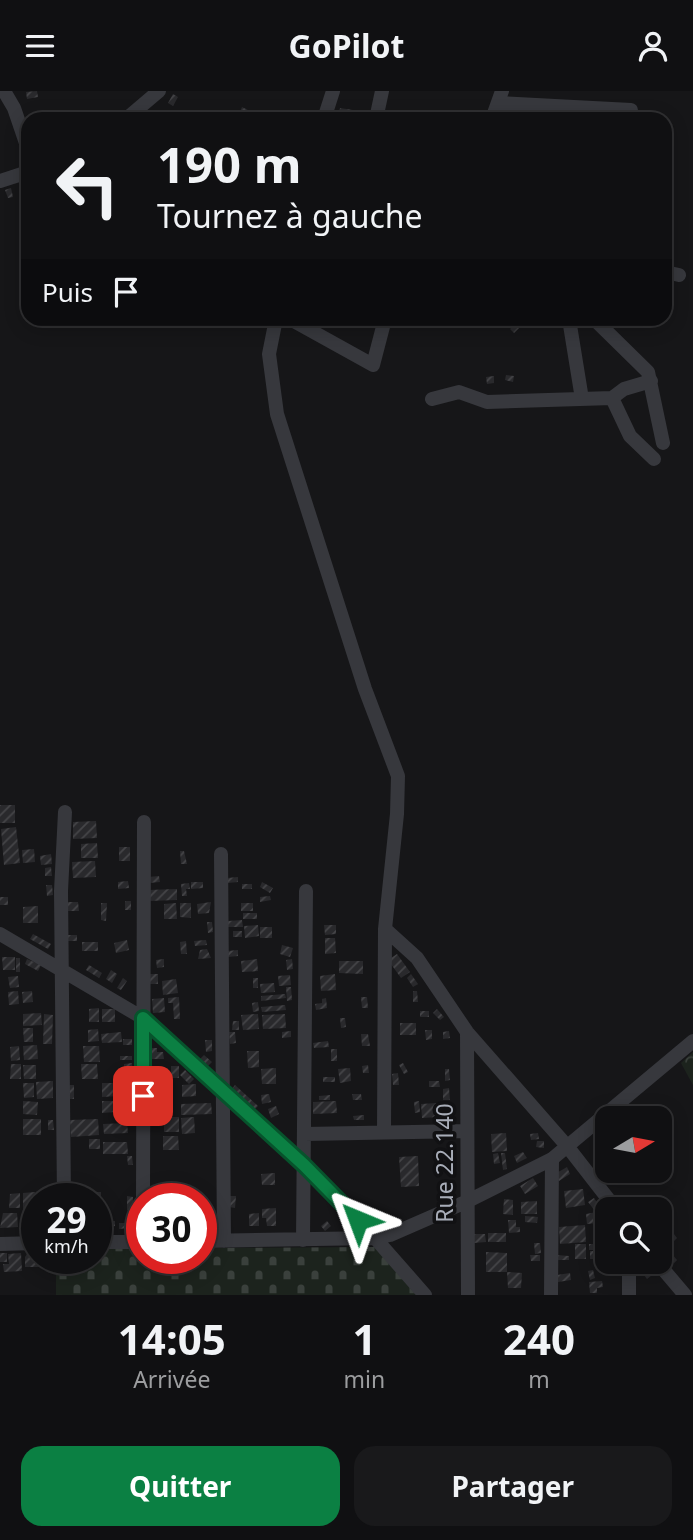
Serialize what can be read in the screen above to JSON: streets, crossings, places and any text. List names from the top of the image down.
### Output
{
  "streets": {
    "street": ["Rue 22.140"]
  },
  "north": "right",
  "page": {
    "header": "GoPilot",
    "turn": ["190 m", "Tournez à gauche"],
    "then": "Puis",
    "speed": "29 km/h",
    "limit": "30",
    "eta": [
      "14:05",
      "Arrivée",
      "1",
      "min",
      "240",
      "m"
    ],
    "buttons": ["Quitter", "Partager"]
  }
}
